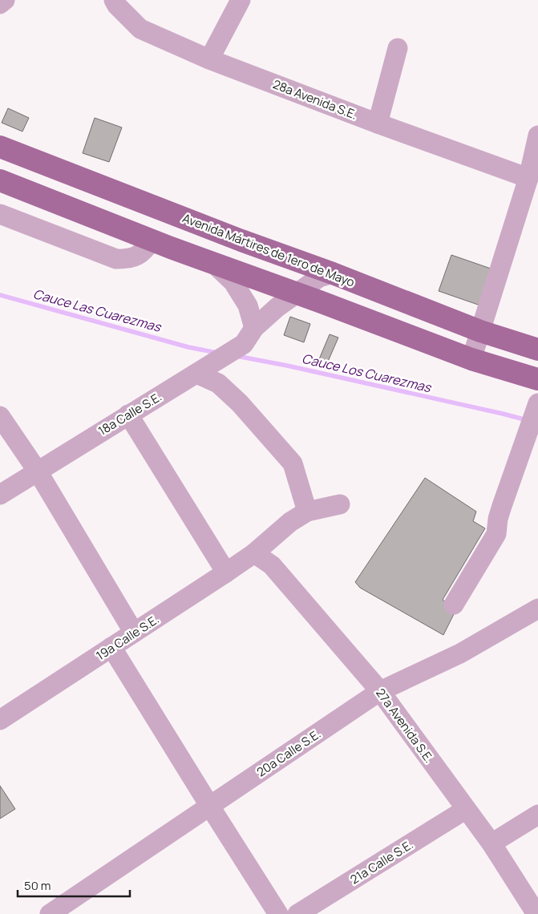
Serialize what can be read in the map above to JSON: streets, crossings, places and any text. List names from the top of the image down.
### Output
{
  "streets": {
    "main road": ["Avenida Mártires de 1ero de Mayo"],
    "street": [
      "28a Avenida S.E.",
      "18a Calle S.E.",
      "19a Calle S.E.",
      "27a Avenida S.E.",
      "20a Calle S.E.",
      "21a Calle S.E."
    ]
  },
  "crossings": [
    ["Avenida Mártires de 1ero de Mayo", "18a Calle S.E."],
    ["19a Calle S.E.", "27a Avenida S.E."],
    ["27a Avenida S.E.", "20a Calle S.E."],
    ["27a Avenida S.E.", "21a Calle S.E."]
  ],
  "water": ["Cauce Las Cuarezmas", "Cauce Los Cuarezmas"],
  "scale_bar": "50 m"
}
